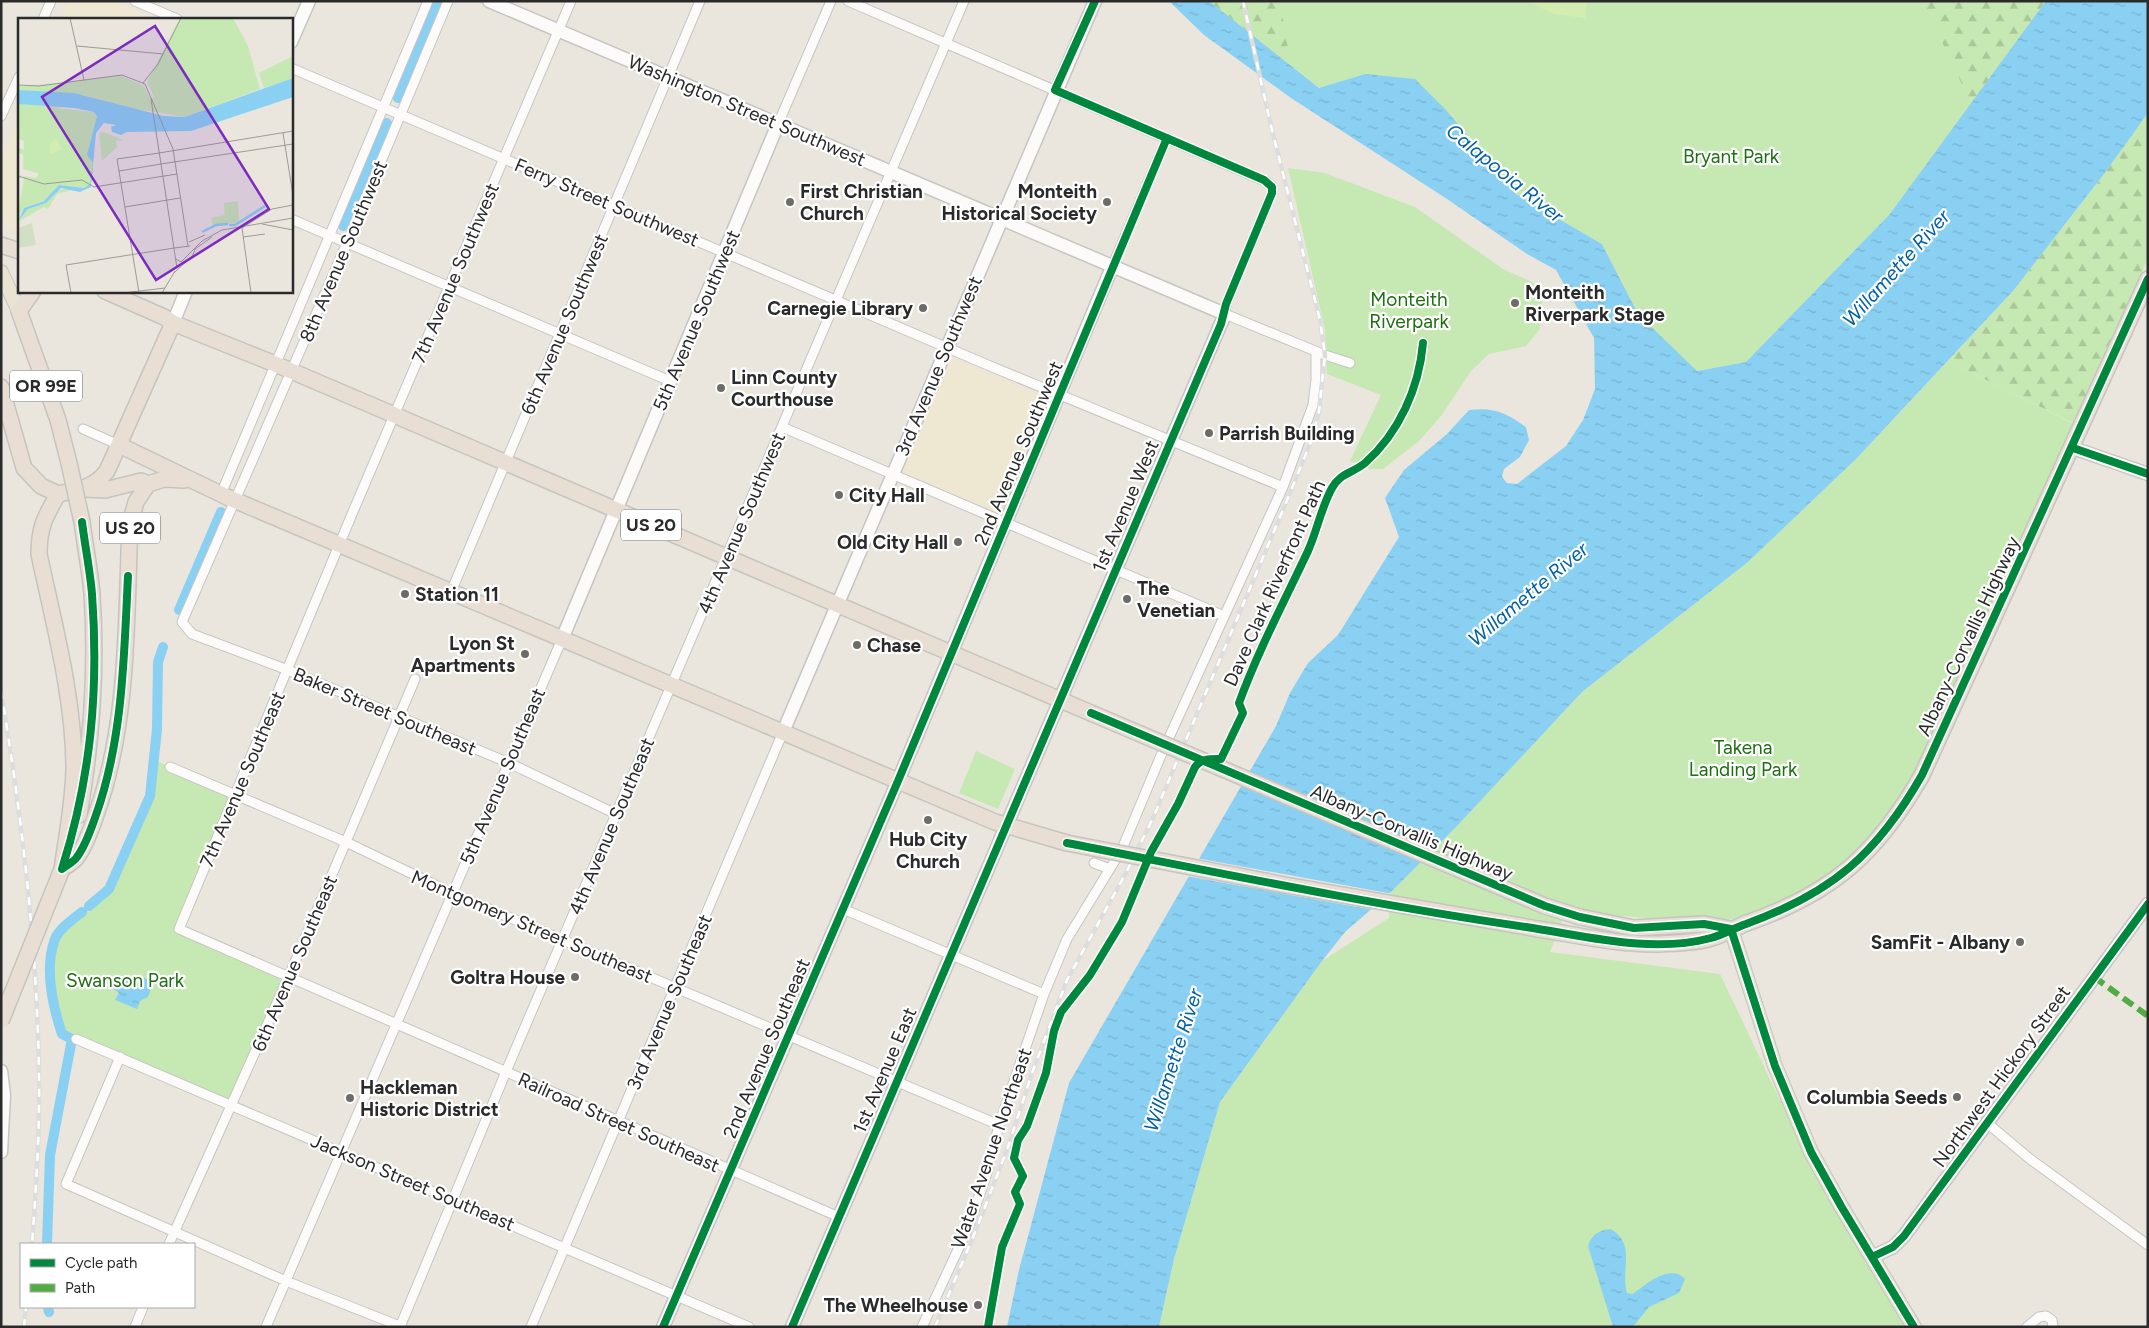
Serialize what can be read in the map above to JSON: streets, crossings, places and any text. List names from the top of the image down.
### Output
{
  "streets": {
    "highway": ["OR 99E", "US 20", "Albany-Corvallis Highway"],
    "street": [
      "Washington Street Southwest",
      "Ferry Street Southwest",
      "8th Avenue Southwest",
      "7th Avenue Southwest",
      "5th Avenue Southwest",
      "6th Avenue Southwest",
      "3rd Avenue Southwest",
      "2nd Avenue Southwest",
      "1st Avenue West",
      "4th Avenue Southwest",
      "Baker Street Southeast",
      "5th Avenue Southeast",
      "7th Avenue Southeast",
      "4th Avenue Southeast",
      "Montgomery Street Southeast",
      "6th Avenue Southeast",
      "3rd Avenue Southeast",
      "2nd Avenue Southeast",
      "1st Avenue East",
      "Northwest Hickory Street",
      "Railroad Street Southeast",
      "Water Avenue Northeast",
      "Jackson Street Southeast"
    ],
    "cycle path": ["Dave Clark Riverfront Path"]
  },
  "crossings": [
    ["Washington Street Southwest", "7th Avenue Southwest"],
    ["Washington Street Southwest", "5th Avenue Southwest"],
    ["Washington Street Southwest", "6th Avenue Southwest"],
    ["Washington Street Southwest", "3rd Avenue Southwest"],
    ["Washington Street Southwest", "2nd Avenue Southwest"],
    ["Washington Street Southwest", "1st Avenue West"],
    ["Washington Street Southwest", "4th Avenue Southwest"],
    ["Ferry Street Southwest", "8th Avenue Southwest"],
    ["Ferry Street Southwest", "7th Avenue Southwest"],
    ["Ferry Street Southwest", "5th Avenue Southwest"],
    ["Ferry Street Southwest", "6th Avenue Southwest"],
    ["Ferry Street Southwest", "3rd Avenue Southwest"],
    ["Ferry Street Southwest", "2nd Avenue Southwest"],
    ["Ferry Street Southwest", "1st Avenue West"],
    ["Ferry Street Southwest", "4th Avenue Southwest"],
    ["Ferry Street Southwest", "Water Avenue Northeast"],
    ["8th Avenue Southwest", "US 20"],
    ["8th Avenue Southwest", "Baker Street Southeast"],
    ["7th Avenue Southwest", "US 20"],
    ["7th Avenue Southwest", "7th Avenue Southeast"],
    ["5th Avenue Southwest", "US 20"],
    ["5th Avenue Southwest", "5th Avenue Southeast"],
    ["6th Avenue Southwest", "US 20"],
    ["3rd Avenue Southwest", "US 20"],
    ["3rd Avenue Southwest", "3rd Avenue Southeast"],
    ["OR 99E", "US 20"],
    ["2nd Avenue Southwest", "1st Avenue West"],
    ["2nd Avenue Southwest", "US 20"],
    ["2nd Avenue Southwest", "2nd Avenue Southeast"],
    ["1st Avenue West", "US 20"],
    ["1st Avenue West", "Albany-Corvallis Highway"],
    ["1st Avenue West", "1st Avenue East"],
    ["4th Avenue Southwest", "US 20"],
    ["4th Avenue Southwest", "4th Avenue Southeast"],
    ["US 20", "Albany-Corvallis Highway"],
    ["US 20", "5th Avenue Southeast"],
    ["US 20", "7th Avenue Southeast"],
    ["US 20", "4th Avenue Southeast"],
    ["US 20", "3rd Avenue Southeast"],
    ["US 20", "2nd Avenue Southeast"],
    ["US 20", "1st Avenue East"],
    ["Albany-Corvallis Highway", "1st Avenue East"],
    ["Baker Street Southeast", "5th Avenue Southeast"],
    ["Baker Street Southeast", "7th Avenue Southeast"],
    ["Baker Street Southeast", "4th Avenue Southeast"],
    ["Baker Street Southeast", "6th Avenue Southeast"],
    ["5th Avenue Southeast", "Montgomery Street Southeast"],
    ["5th Avenue Southeast", "Railroad Street Southeast"],
    ["5th Avenue Southeast", "Jackson Street Southeast"],
    ["7th Avenue Southeast", "Montgomery Street Southeast"],
    ["7th Avenue Southeast", "Railroad Street Southeast"],
    ["4th Avenue Southeast", "Montgomery Street Southeast"],
    ["4th Avenue Southeast", "Railroad Street Southeast"],
    ["4th Avenue Southeast", "Jackson Street Southeast"],
    ["Montgomery Street Southeast", "6th Avenue Southeast"],
    ["Montgomery Street Southeast", "3rd Avenue Southeast"],
    ["Montgomery Street Southeast", "2nd Avenue Southeast"],
    ["Montgomery Street Southeast", "1st Avenue East"],
    ["Montgomery Street Southeast", "Water Avenue Northeast"],
    ["6th Avenue Southeast", "Railroad Street Southeast"],
    ["6th Avenue Southeast", "Jackson Street Southeast"],
    ["3rd Avenue Southeast", "Railroad Street Southeast"],
    ["3rd Avenue Southeast", "Jackson Street Southeast"],
    ["2nd Avenue Southeast", "Railroad Street Southeast"],
    ["2nd Avenue Southeast", "Jackson Street Southeast"],
    ["1st Avenue East", "Railroad Street Southeast"]
  ],
  "water": ["Calapooia River", "Willamette River"],
  "parks": [
    "Bryant Park",
    "Monteith Riverpark",
    "Takena Landing Park",
    "Swanson Park"
  ],
  "places": [
    "First Christian Church",
    "Monteith Historical Society",
    "Monteith Riverpark Stage",
    "Carnegie Library",
    "Linn County Courthouse",
    "Parrish Building",
    "City Hall",
    "Old City Hall",
    "Station 11",
    "The Venetian",
    "Chase",
    "Lyon St Apartments",
    "Hub City Church",
    "SamFit - Albany",
    "Goltra House",
    "Columbia Seeds",
    "Hackleman Historic District",
    "The Wheelhouse"
  ],
  "legend": ["Cycle path", "Path"]
}
